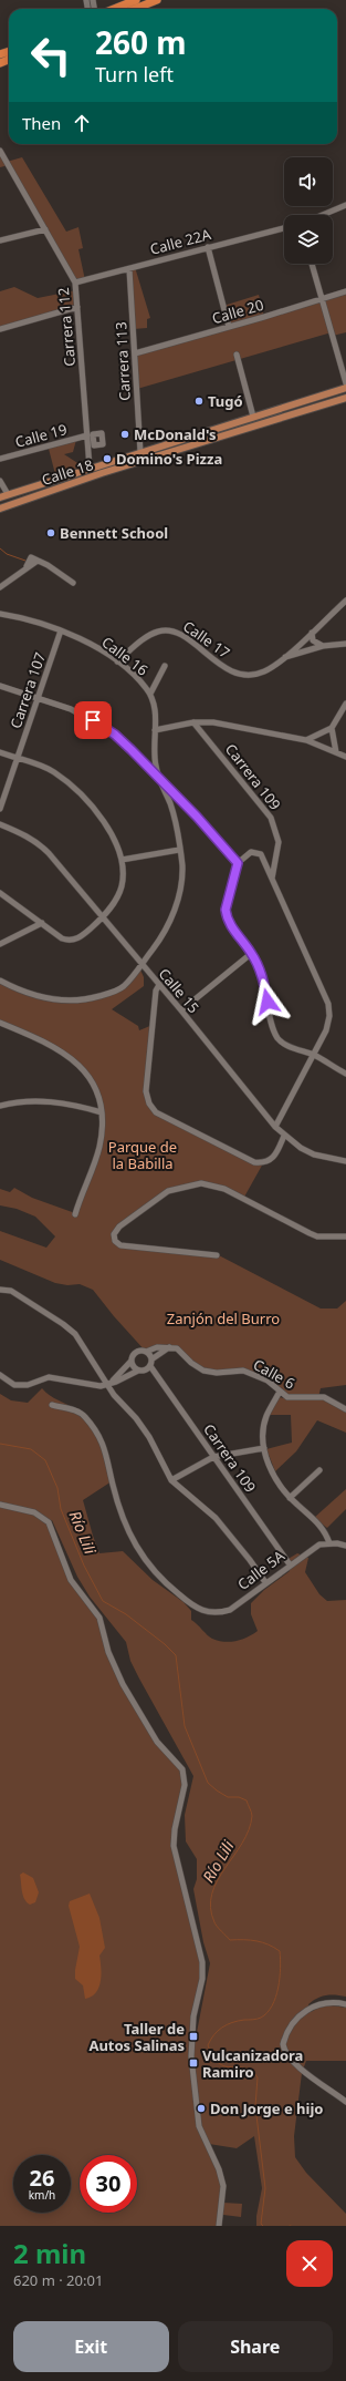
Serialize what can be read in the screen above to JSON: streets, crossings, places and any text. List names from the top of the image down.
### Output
{
  "streets": {
    "main road": ["Calle 18"],
    "street": [
      "Calle 22A",
      "Calle 20",
      "Carrera 112",
      "Carrera 113",
      "Calle 19",
      "Calle 17",
      "Calle 16",
      "Carrera 107",
      "Carrera 109",
      "Calle 15",
      "Calle 6",
      "Calle 5A"
    ]
  },
  "crossings": [
    ["Calle 22A", "Carrera 112"],
    ["Calle 22A", "Carrera 113"],
    ["Calle 20", "Carrera 113"],
    ["Carrera 112", "Calle 19"],
    ["Carrera 112", "Calle 18"],
    ["Carrera 113", "Calle 18"],
    ["Calle 17", "Calle 16"],
    ["Calle 16", "Carrera 107"],
    ["Carrera 109", "Calle 5A"]
  ],
  "water": ["Río Lili"],
  "parks": ["Parque de la Babilla", "Zanjón del Burro"],
  "places": {
    "other": [
      "Tugó",
      "McDonald's",
      "Domino's Pizza",
      "Bennett School",
      "Don Jorge e hijo"
    ],
    "transit": ["Taller de Autos Salinas", "Vulcanizadora Ramiro"]
  },
  "page": {
    "turn": ["260 m", "Turn left"],
    "then": "Then",
    "speed": "26 km/h",
    "limit": "30",
    "heading": ["2 min", "620 m · 20:01"],
    "buttons": ["Exit", "Share"]
  }
}
